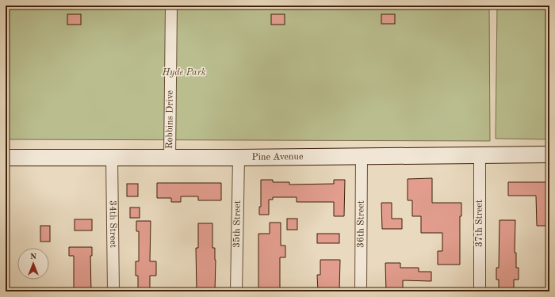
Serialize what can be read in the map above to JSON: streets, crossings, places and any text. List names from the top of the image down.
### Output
{
  "streets": {
    "main road": ["Pine Avenue"],
    "street": [
      "Robbins Drive",
      "37th Street",
      "34th Street",
      "35th Street",
      "36th Street"
    ]
  },
  "crossings": [
    ["Robbins Drive", "Pine Avenue"],
    ["Pine Avenue", "37th Street"],
    ["Pine Avenue", "34th Street"],
    ["Pine Avenue", "35th Street"],
    ["Pine Avenue", "36th Street"]
  ],
  "parks": ["Hyde Park"],
  "north": "top"
}
